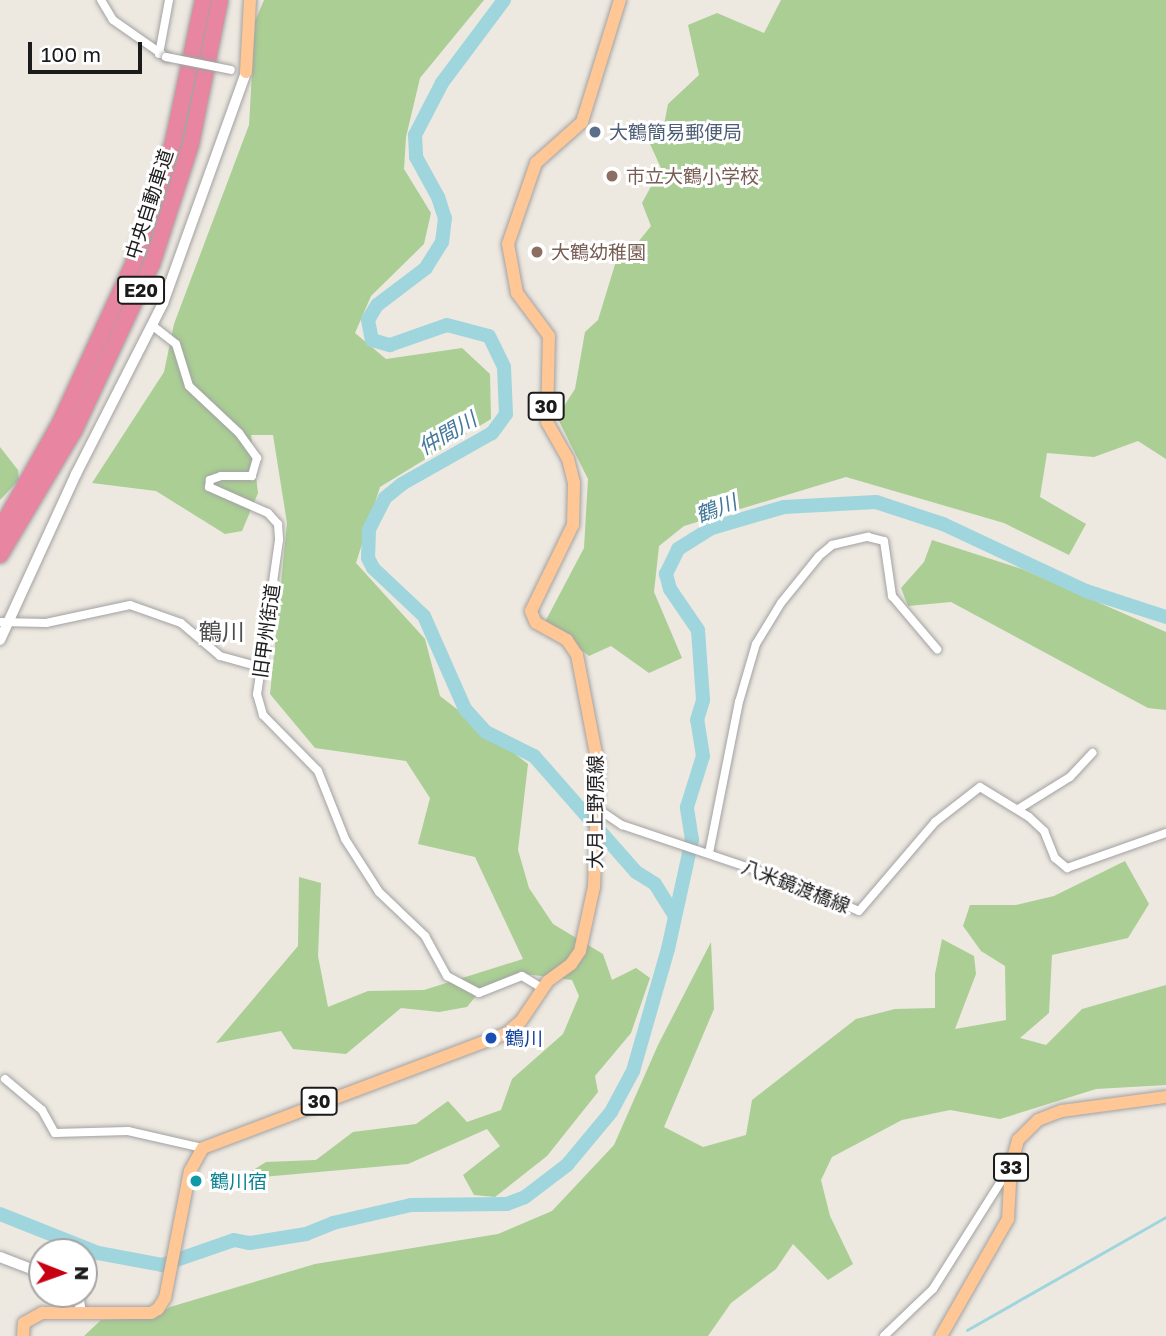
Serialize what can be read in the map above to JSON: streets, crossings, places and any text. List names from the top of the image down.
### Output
{
  "streets": {
    "highway": ["中央自動車道", "E20"],
    "main road": ["30", "大月上野原線", "33"],
    "street": ["旧甲州街道", "八米鏡渡橋線"]
  },
  "crossings": [
    ["旧甲州街道", "大月上野原線"]
  ],
  "districts": ["鶴川"],
  "water": ["仲間川", "鶴川"],
  "places": [
    "大鶴簡易郵便局",
    "市立大鶴小学校",
    "大鶴幼稚園",
    "鶴川",
    "鶴川宿"
  ],
  "scale_bar": "100 m",
  "north": "right"
}
